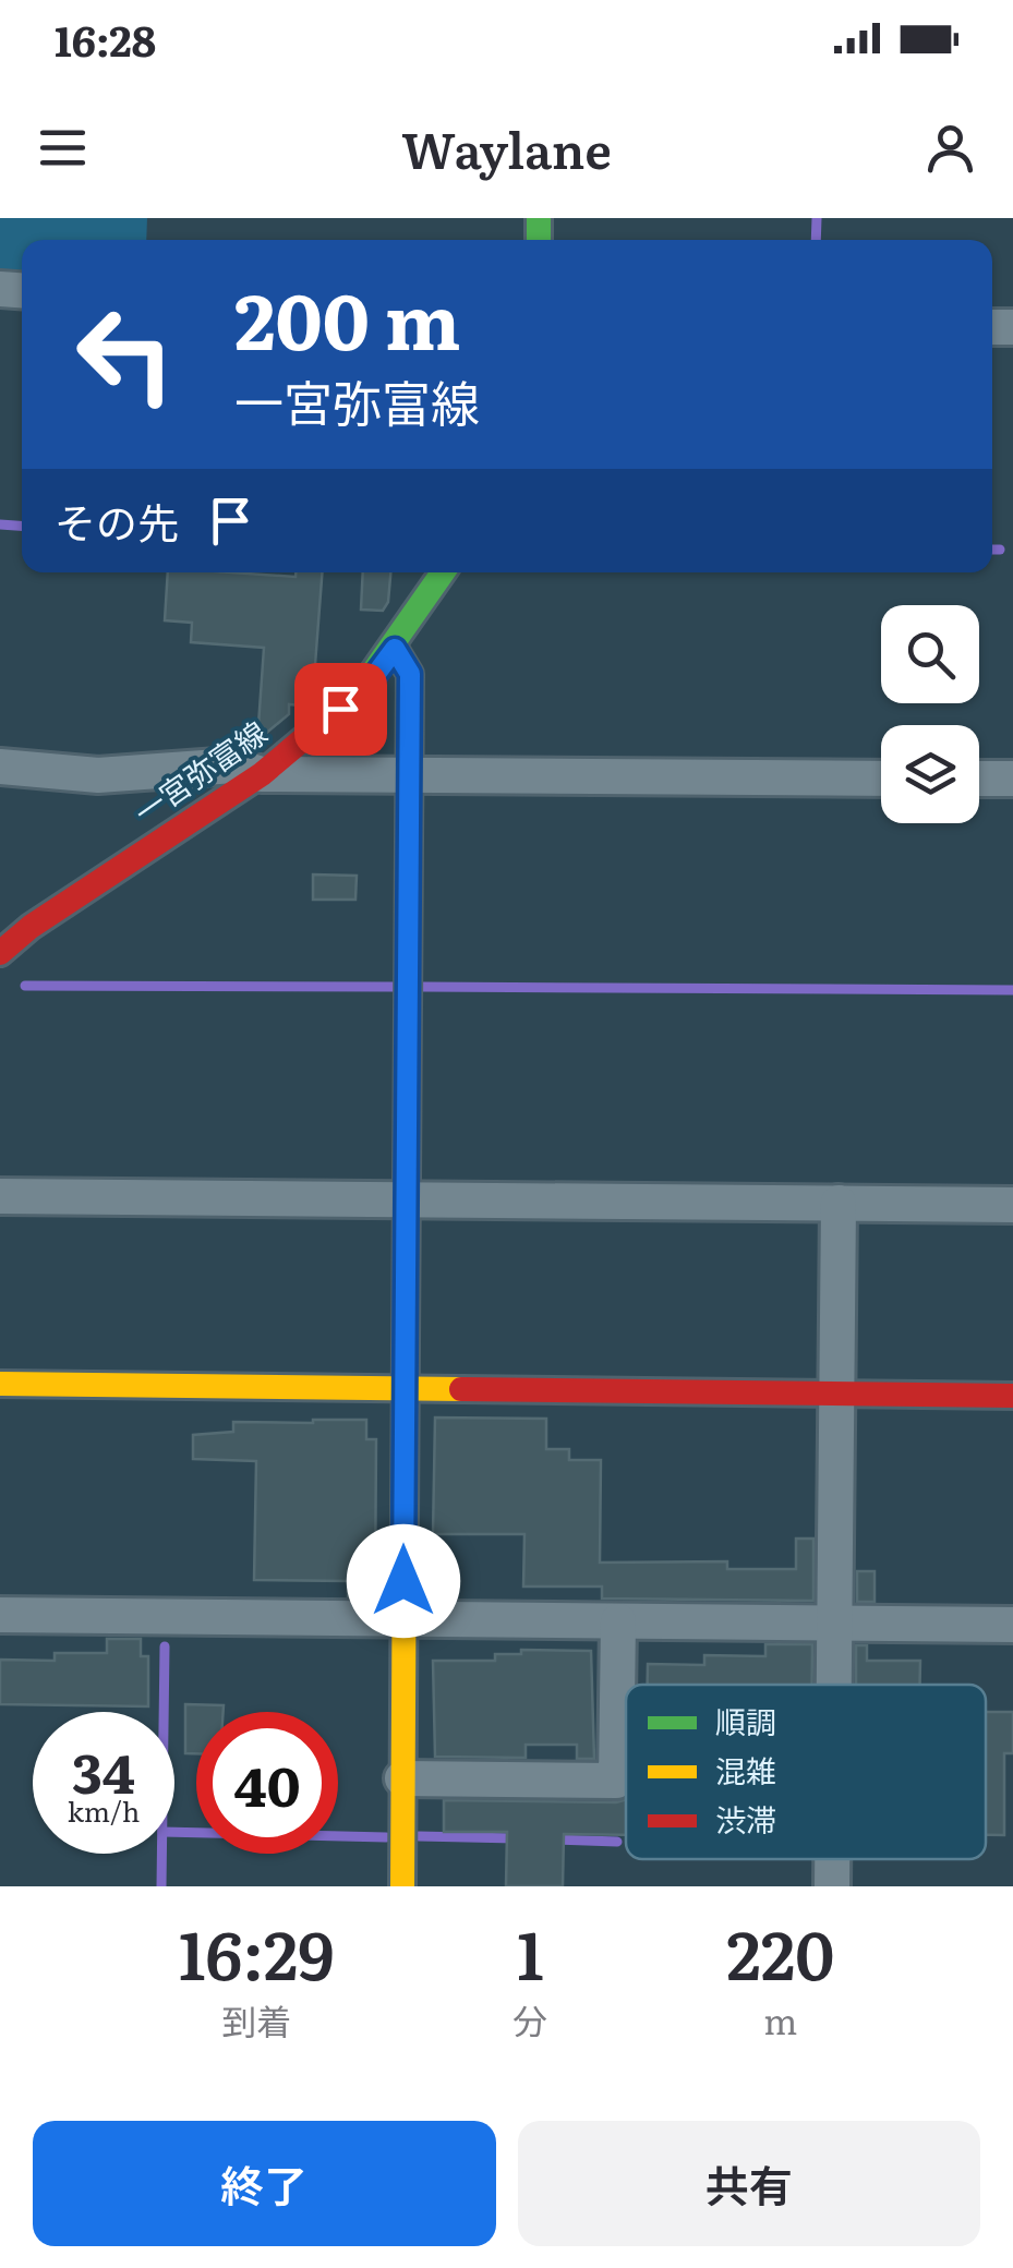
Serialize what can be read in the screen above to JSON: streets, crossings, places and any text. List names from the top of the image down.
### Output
{
  "streets": {
    "street": ["一宮弥富線"]
  },
  "legend": ["順調", "混雑", "渋滞"],
  "page": {
    "status": "16:28",
    "header": "Waylane",
    "turn": ["200 m", "一宮弥富線"],
    "then": "その先",
    "speed": "34 km/h",
    "limit": "40",
    "eta": [
      "16:29",
      "到着",
      "1",
      "分",
      "220",
      "m"
    ],
    "buttons": ["終了", "共有"]
  }
}
